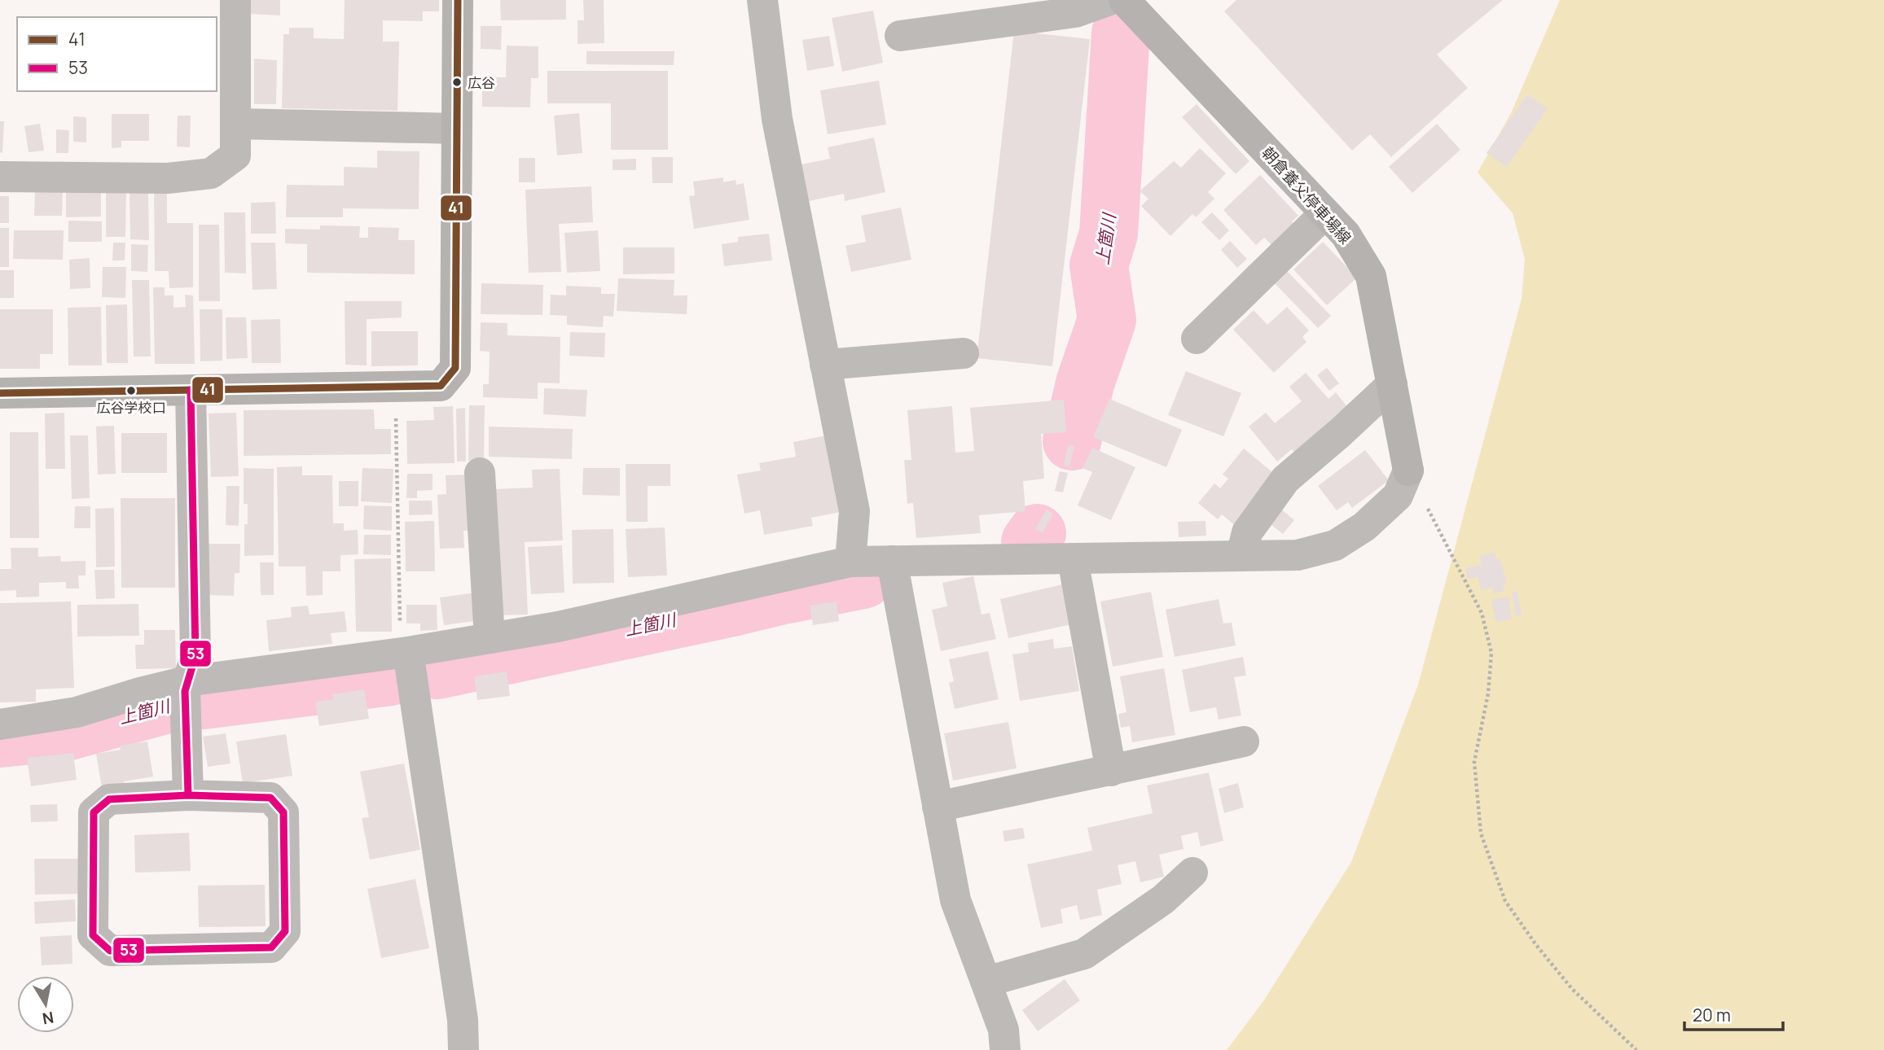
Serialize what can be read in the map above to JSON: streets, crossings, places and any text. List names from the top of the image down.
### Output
{
  "streets": {
    "main road": ["朝倉養父停車場線"]
  },
  "water": ["上箇川"],
  "places": ["広谷", "広谷学校口"],
  "lines": ["transit line 41", "transit line 53"],
  "legend": ["41", "53"],
  "scale_bar": "20 m",
  "north": "bottom"
}
